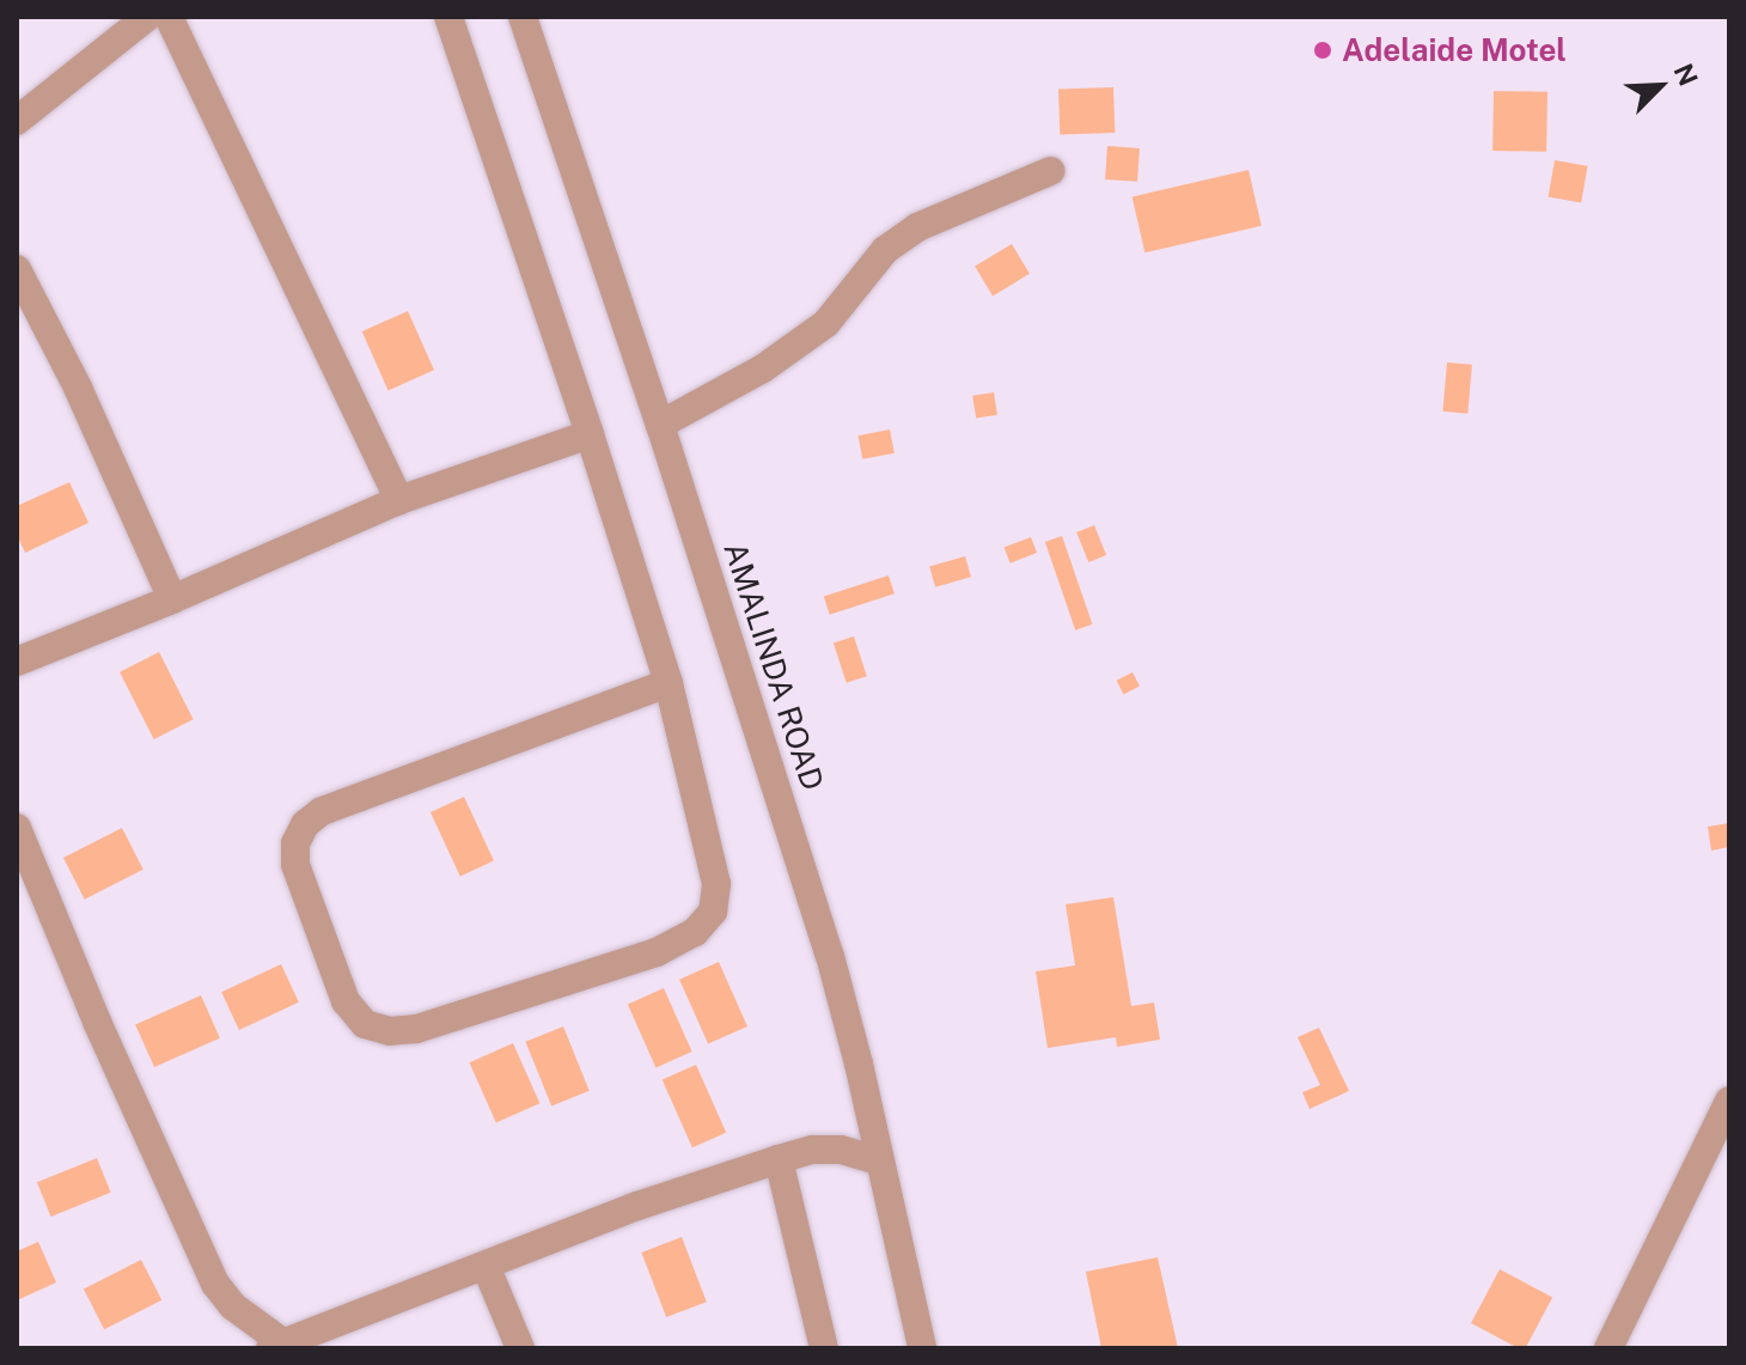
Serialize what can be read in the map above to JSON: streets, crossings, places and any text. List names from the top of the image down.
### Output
{
  "streets": {
    "street": ["AMALINDA ROAD"]
  },
  "places": ["Adelaide Motel"],
  "north": "top right"
}
